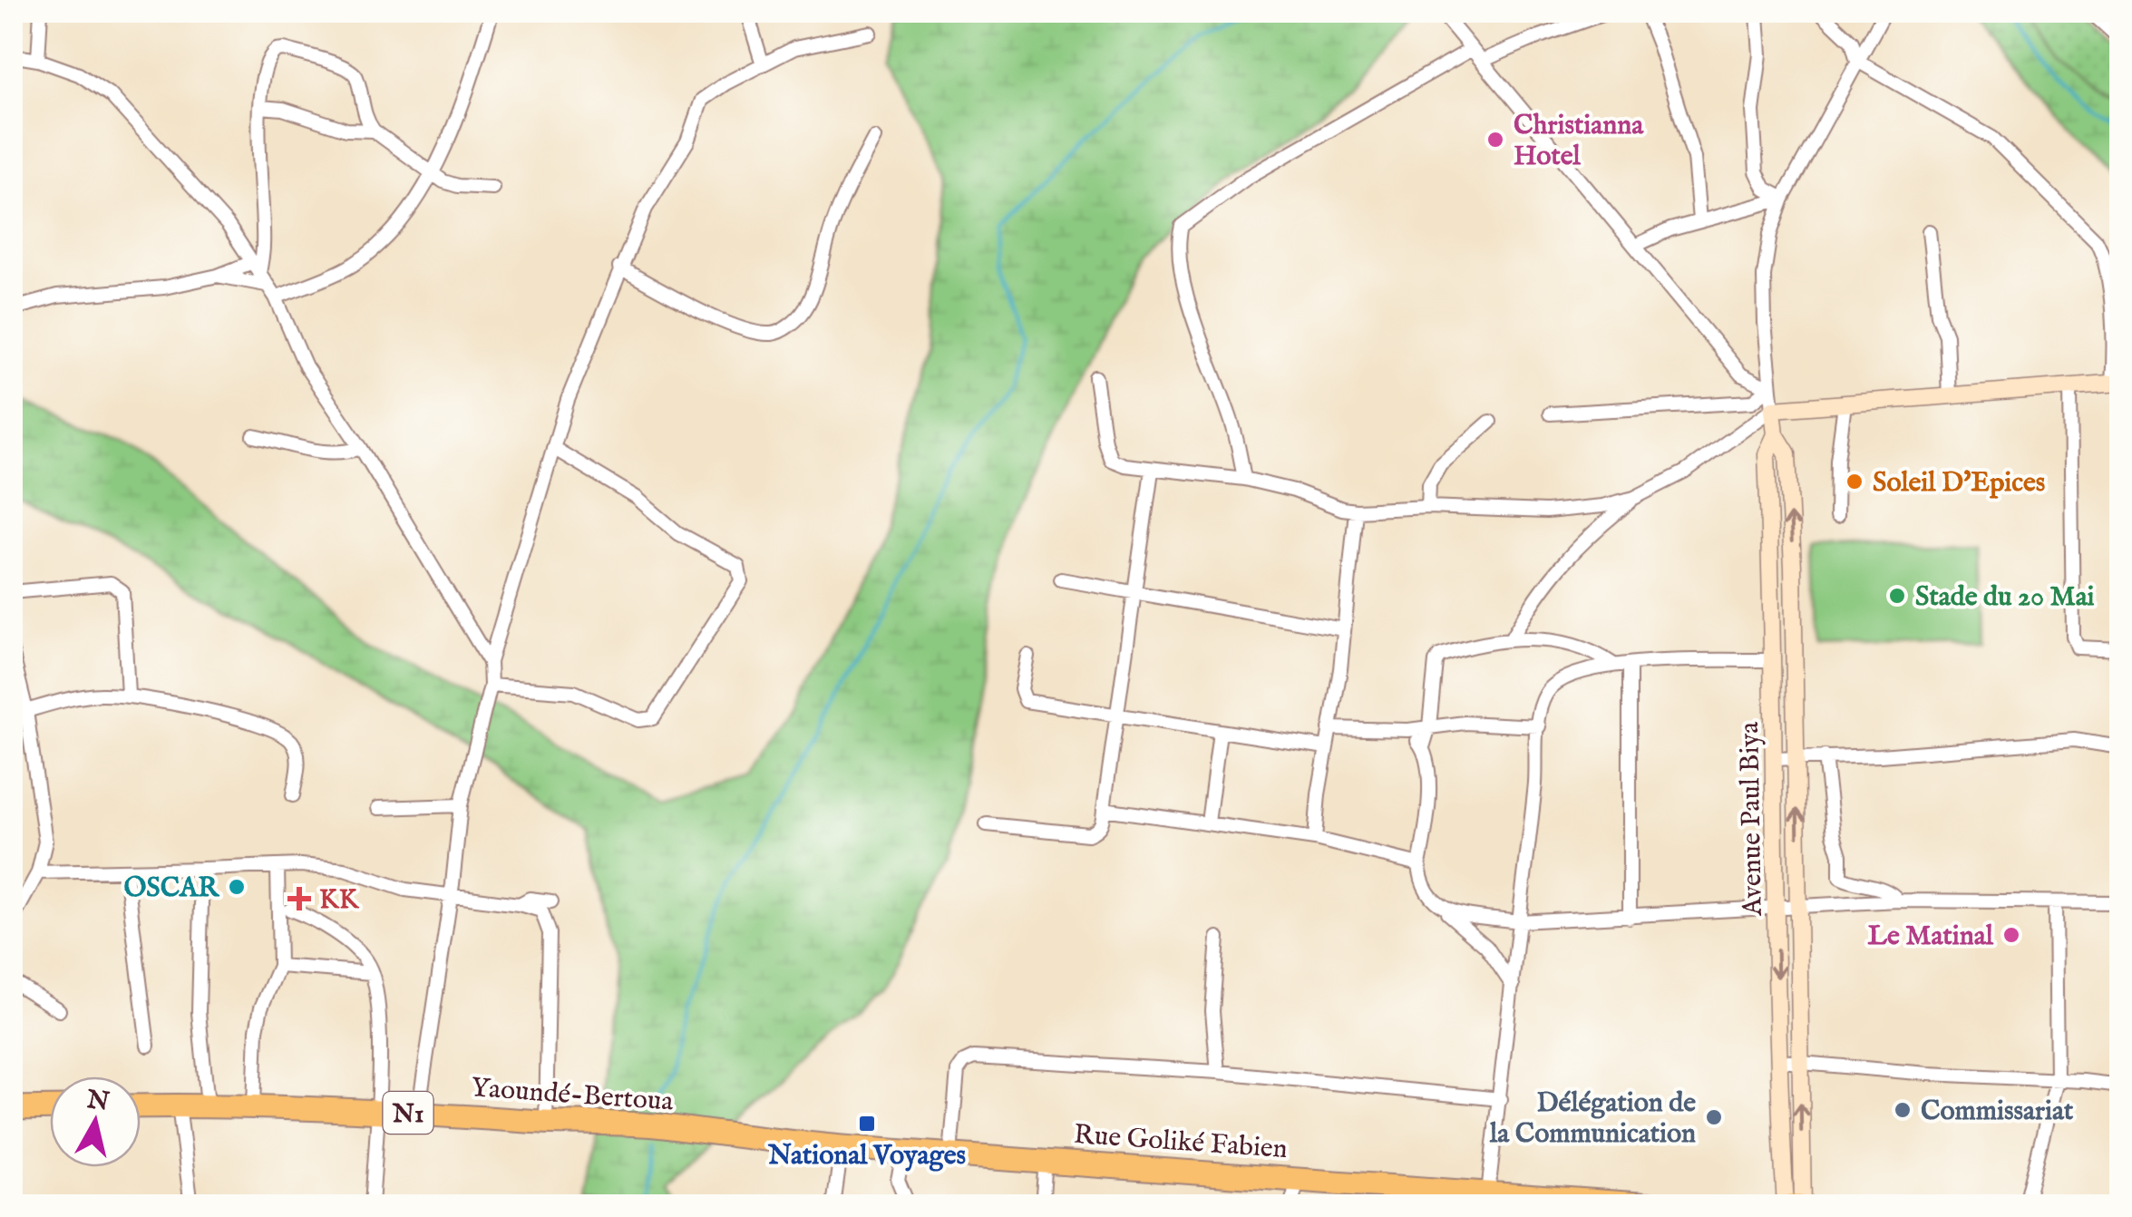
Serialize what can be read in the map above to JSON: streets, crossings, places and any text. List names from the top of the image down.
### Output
{
  "streets": {
    "highway": ["Yaoundé-Bertoua", "N1", "Rue Goliké Fabien"],
    "street": ["Avenue Paul Biya"]
  },
  "crossings": [
    ["Yaoundé-Bertoua", "Rue Goliké Fabien"]
  ],
  "places": {
    "other": [
      "Christianna Hotel",
      "Soleil D'Epices",
      "Stade du 20 Mai",
      "OSCAR",
      "Le Matinal",
      "Commissariat",
      "Délégation de la Communication"
    ],
    "health": ["KK"],
    "transit": ["National Voyages"]
  },
  "north": "top"
}
